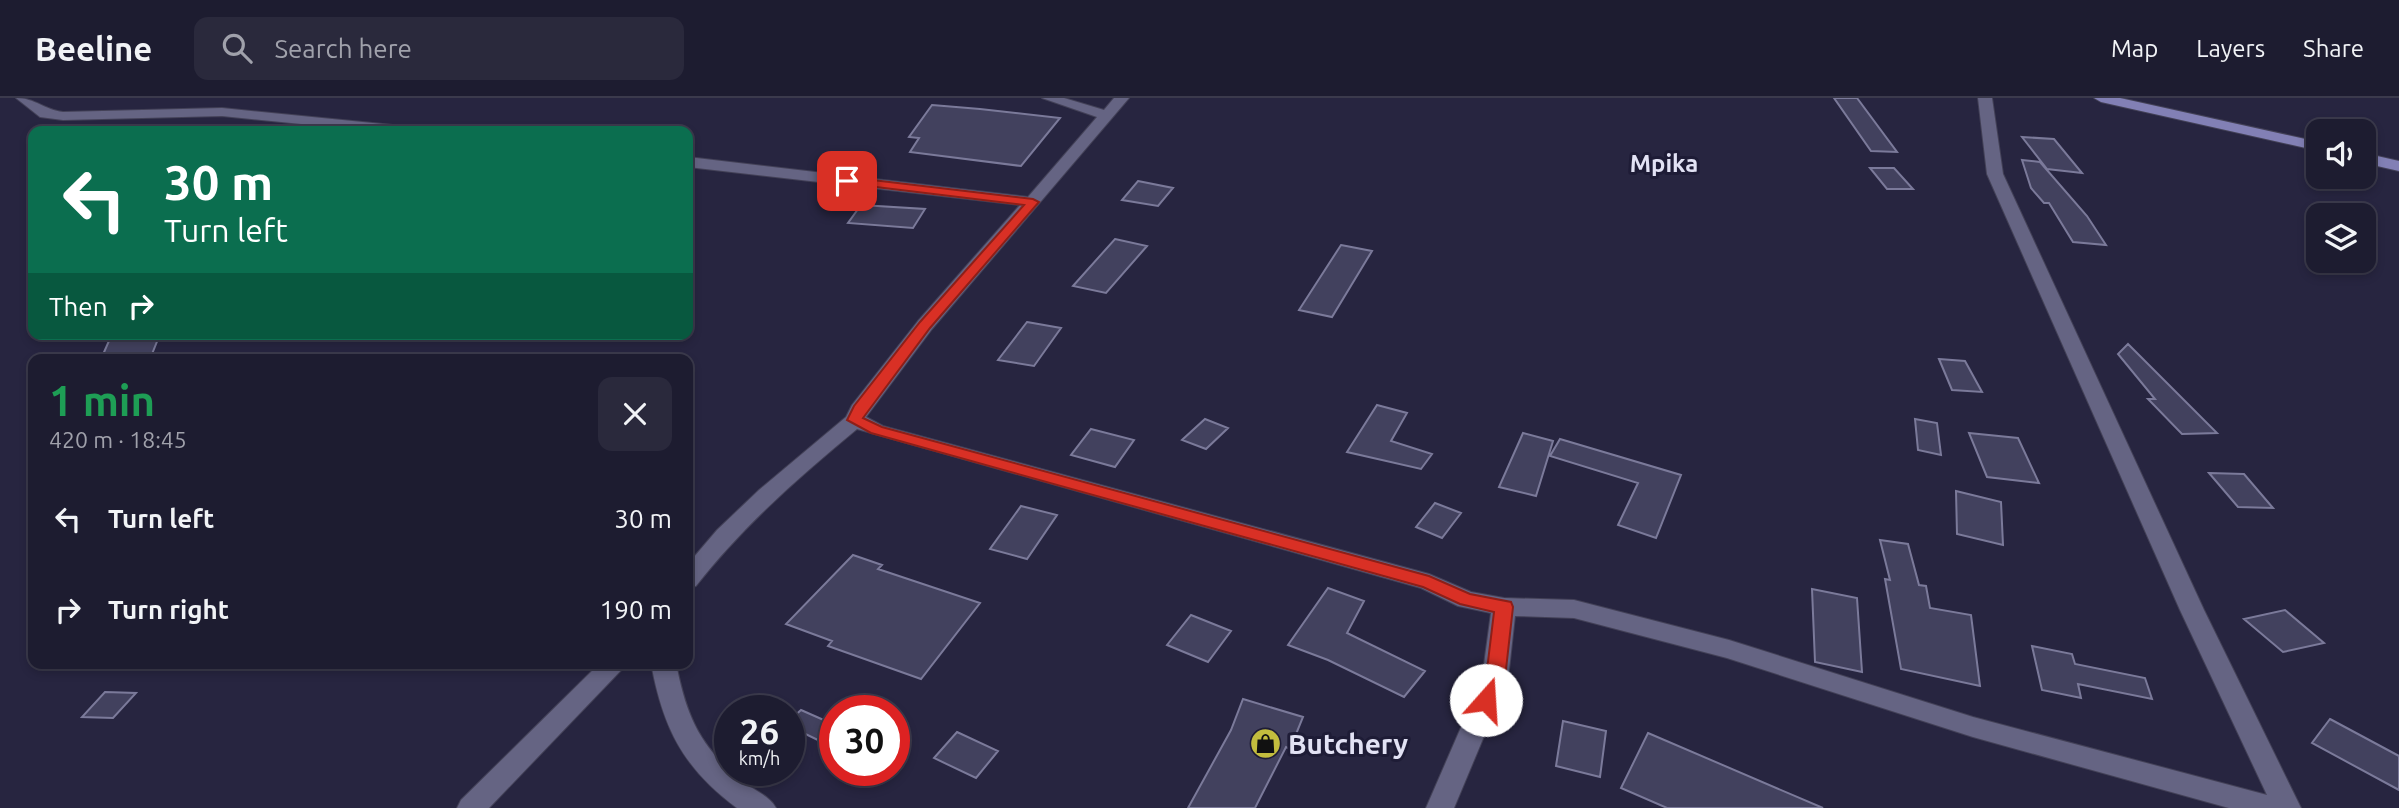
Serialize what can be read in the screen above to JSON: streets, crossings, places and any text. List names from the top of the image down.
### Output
{
  "districts": ["Mpika"],
  "places": {
    "shop": ["Butchery"]
  },
  "page": {
    "header": "Beeline",
    "search": "Search here",
    "nav": ["Map", "Layers", "Share"],
    "turn": ["30 m", "Turn left"],
    "then": "Then",
    "heading": ["1 min", "420 m · 18:45"],
    "list": [
      {
        "name": "Turn left",
        "value": "30 m"
      },
      {
        "name": "Turn right",
        "value": "190 m"
      }
    ],
    "speed": "26 km/h",
    "limit": "30"
  }
}
